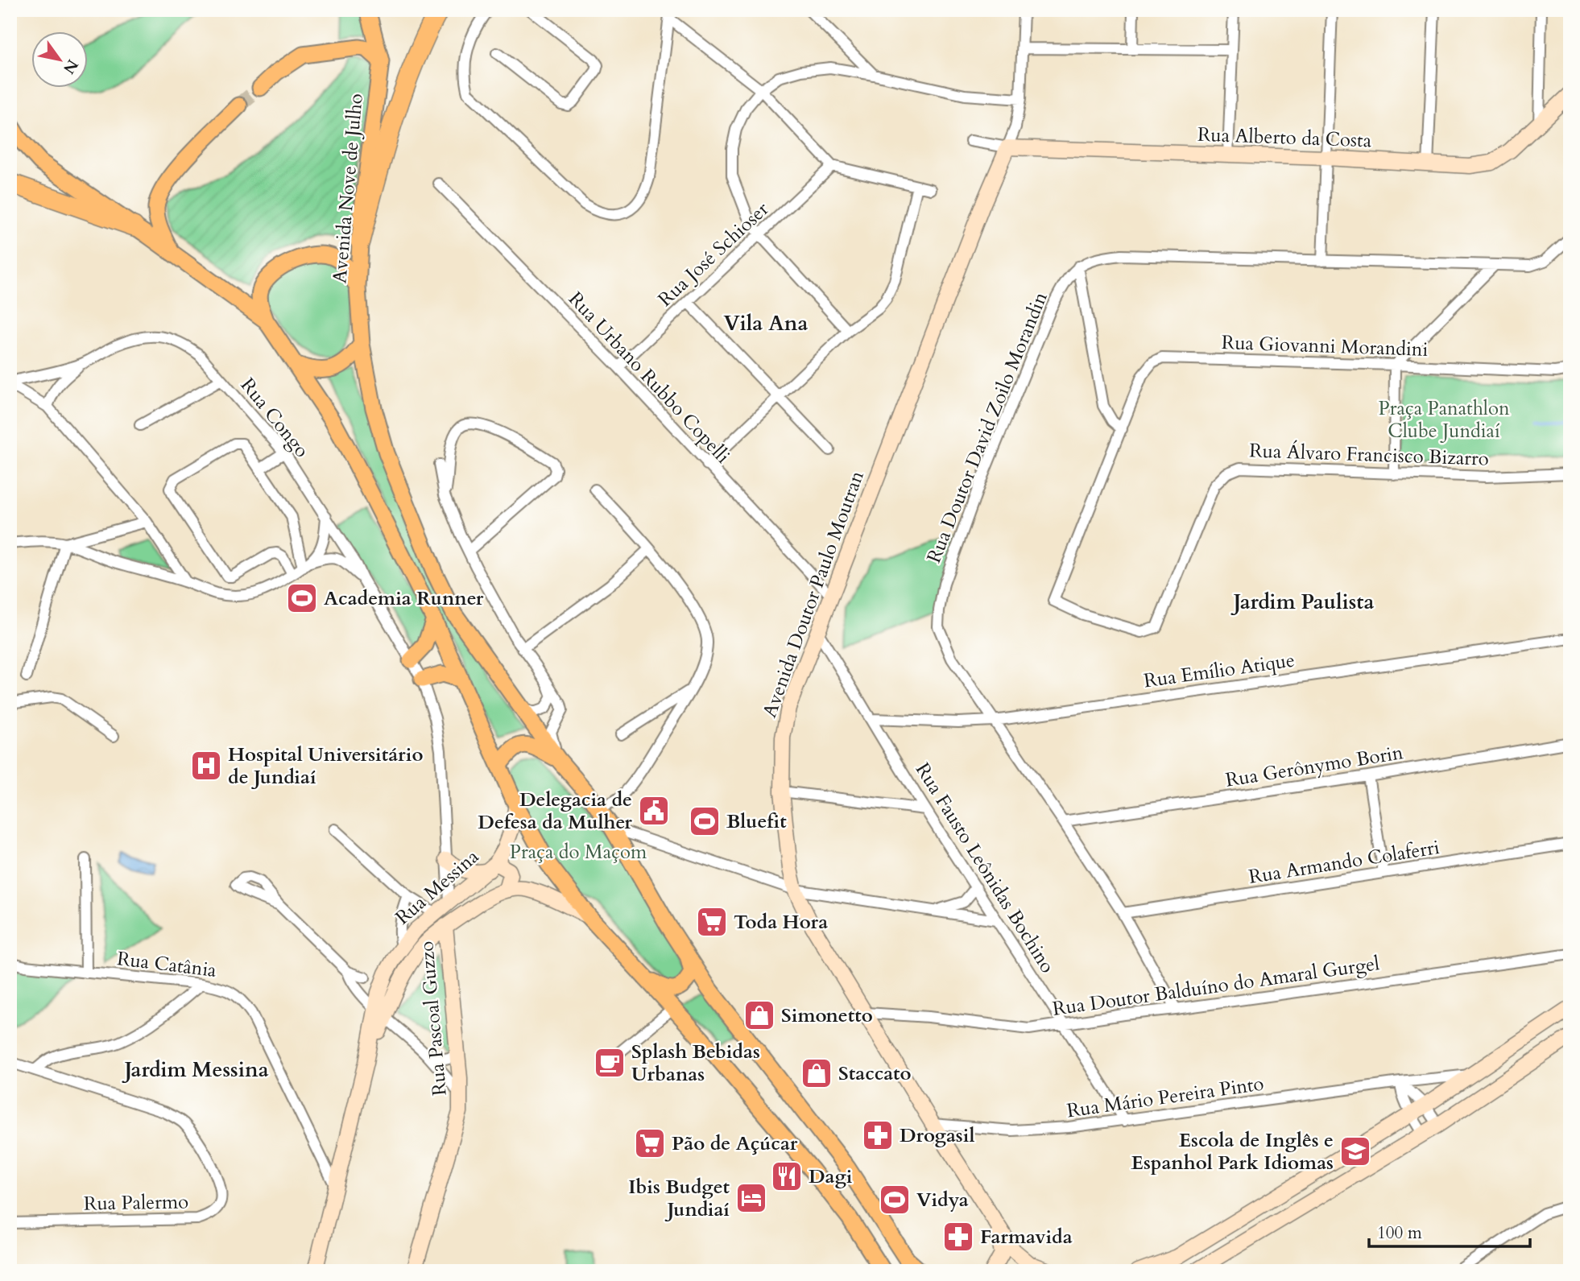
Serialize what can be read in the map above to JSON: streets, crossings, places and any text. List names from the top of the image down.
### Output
{
  "streets": {
    "main road": ["Avenida Nove de Julho"],
    "street": [
      "Rua Alberto da Costa",
      "Rua José Schioser",
      "Rua Giovanni Morandini",
      "Rua Urbano Rubbo Copelli",
      "Rua Congo",
      "Rua Doutor David Zoilo Morandin",
      "Rua Álvaro Francisco Bizarro",
      "Avenida Doutor Paulo Moutran",
      "Rua Emílio Atique",
      "Rua Gerônymo Borin",
      "Rua Armando Colaferri",
      "Rua Fausto Leônidas Bochino",
      "Rua Messina",
      "Rua Catânia",
      "Rua Doutor Balduíno do Amaral Gurgel",
      "Rua Pascoal Guzzo",
      "Rua Mário Pereira Pinto",
      "Rua Palermo"
    ]
  },
  "crossings": [
    ["Rua Alberto da Costa", "Avenida Doutor Paulo Moutran"],
    ["Rua José Schioser", "Rua Urbano Rubbo Copelli"],
    ["Rua Giovanni Morandini", "Rua Álvaro Francisco Bizarro"],
    ["Rua Urbano Rubbo Copelli", "Avenida Doutor Paulo Moutran"],
    ["Rua Congo", "Rua Messina"],
    ["Rua Doutor David Zoilo Morandin", "Rua Emílio Atique"],
    ["Rua Doutor David Zoilo Morandin", "Rua Gerônymo Borin"],
    ["Rua Doutor David Zoilo Morandin", "Rua Armando Colaferri"],
    ["Rua Doutor David Zoilo Morandin", "Rua Doutor Balduíno do Amaral Gurgel"],
    ["Avenida Doutor Paulo Moutran", "Rua Fausto Leônidas Bochino"],
    ["Avenida Doutor Paulo Moutran", "Rua Doutor Balduíno do Amaral Gurgel"],
    ["Avenida Doutor Paulo Moutran", "Rua Mário Pereira Pinto"],
    ["Rua Emílio Atique", "Rua Fausto Leônidas Bochino"],
    ["Rua Fausto Leônidas Bochino", "Rua Doutor Balduíno do Amaral Gurgel"],
    ["Rua Fausto Leônidas Bochino", "Rua Mário Pereira Pinto"],
    ["Rua Messina", "Rua Catânia"],
    ["Rua Messina", "Rua Pascoal Guzzo"]
  ],
  "districts": ["Vila Ana", "Jardim Paulista", "Jardim Messina"],
  "parks": ["Praça Panathlon Clube Jundiaí", "Praça do Maçom"],
  "places": {
    "sports": ["Academia Runner", "Bluefit", "Vidya"],
    "hospital": ["Hospital Universitário de Jundiaí"],
    "public building": ["Delegacia de Defesa da Mulher"],
    "supermarket": ["Toda Hora", "Pão de Açúcar"],
    "shop": ["Simonetto", "Staccato"],
    "cafe": ["Splash Bebidas Urbanas"],
    "pharmacy": ["Drogasil", "Farmavida"],
    "school or university": ["Escola de Inglês e Espanhol Park Idiomas"],
    "restaurant": ["Dagi"],
    "hotel": ["Ibis Budget Jundiaí"]
  },
  "scale_bar": "100 m",
  "north": "bottom right"
}
